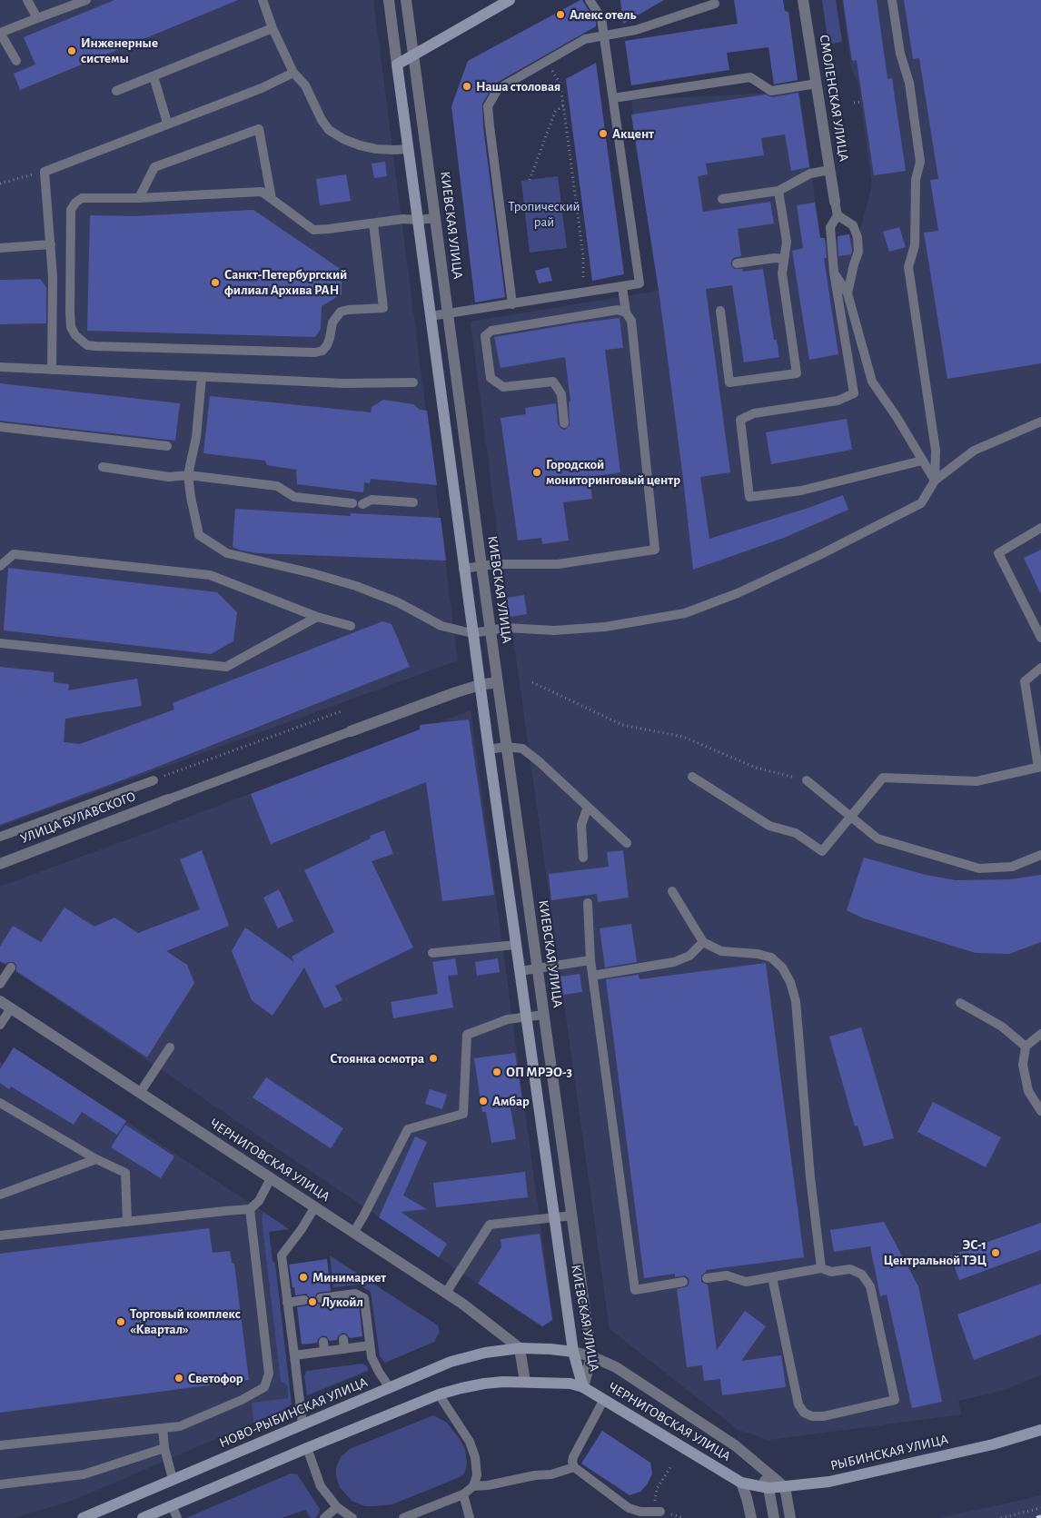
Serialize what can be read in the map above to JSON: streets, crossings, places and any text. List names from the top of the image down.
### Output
{
  "streets": {
    "main road": [
      "КИЕВСКАЯ УЛИЦА",
      "ЧЕРНИГОВСКАЯ УЛИЦА",
      "НОВО-РЫБИНСКАЯ УЛИЦА",
      "РЫБИНСКАЯ УЛИЦА"
    ],
    "street": ["СМОЛЕНСКАЯ УЛИЦА", "УЛИЦА БУЛАВСКОГО"]
  },
  "crossings": [
    ["КИЕВСКАЯ УЛИЦА", "ЧЕРНИГОВСКАЯ УЛИЦА"],
    ["ЧЕРНИГОВСКАЯ УЛИЦА", "НОВО-РЫБИНСКАЯ УЛИЦА"],
    ["ЧЕРНИГОВСКАЯ УЛИЦА", "РЫБИНСКАЯ УЛИЦА"]
  ],
  "parks": ["Тропический рай"],
  "places": [
    "Алекс отель",
    "Инженерные системы",
    "Наша столовая",
    "Акцент",
    "Санкт-Петербургский филиал Архива РАН",
    "Городской мониторинговый центр",
    "Стоянка осмотра",
    "ОП МРЭО-3",
    "Амбар",
    "ЭС-1 Центральной ТЭЦ",
    "Минимаркет",
    "Лукойл",
    "Торговый комплекс «Квартал»",
    "Светофор"
  ]
}
